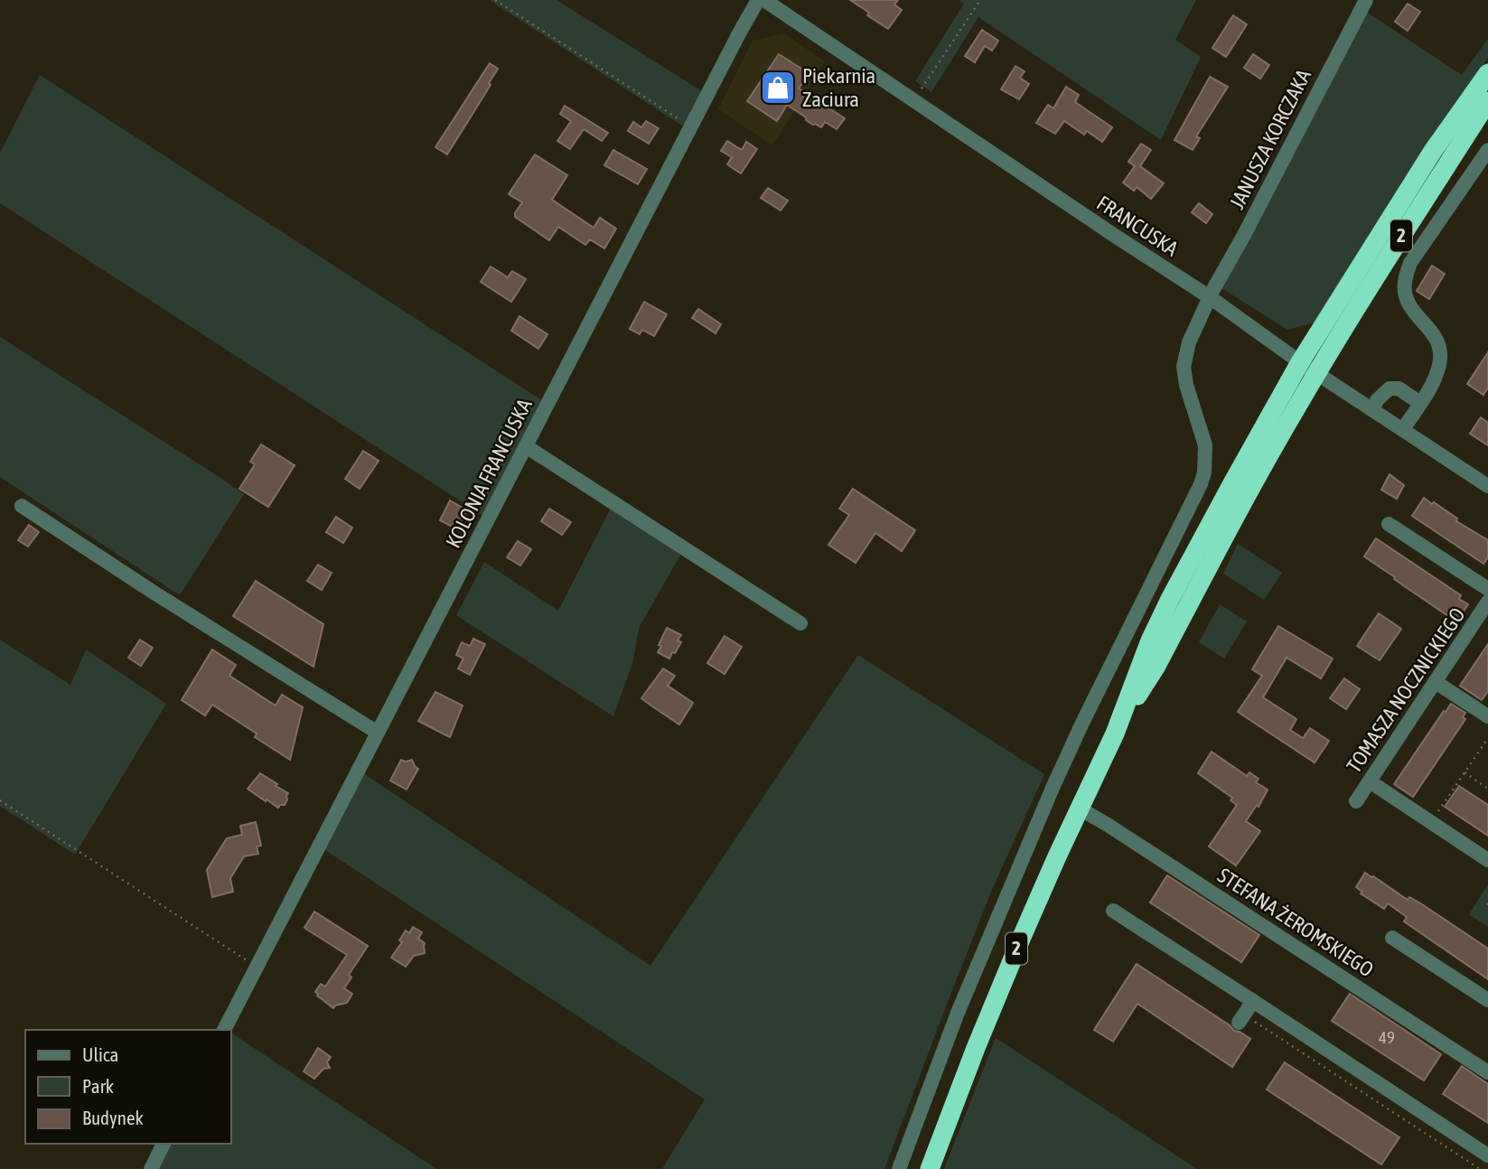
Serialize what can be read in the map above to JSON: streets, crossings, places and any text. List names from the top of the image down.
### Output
{
  "streets": {
    "highway": ["2"],
    "street": [
      "JANUSZA KORCZAKA",
      "FRANCUSKA",
      "KOLONIA FRANCUSKA",
      "TOMASZA NOCZNICKIEGO",
      "STEFANA ŻEROMSKIEGO"
    ]
  },
  "crossings": [
    ["JANUSZA KORCZAKA", "FRANCUSKA"],
    ["FRANCUSKA", "2"],
    ["2", "STEFANA ŻEROMSKIEGO"]
  ],
  "places": {
    "shop": ["Piekarnia Zaciura"]
  },
  "house_numbers": ["49"],
  "legend": ["Ulica", "Park", "Budynek"]
}
